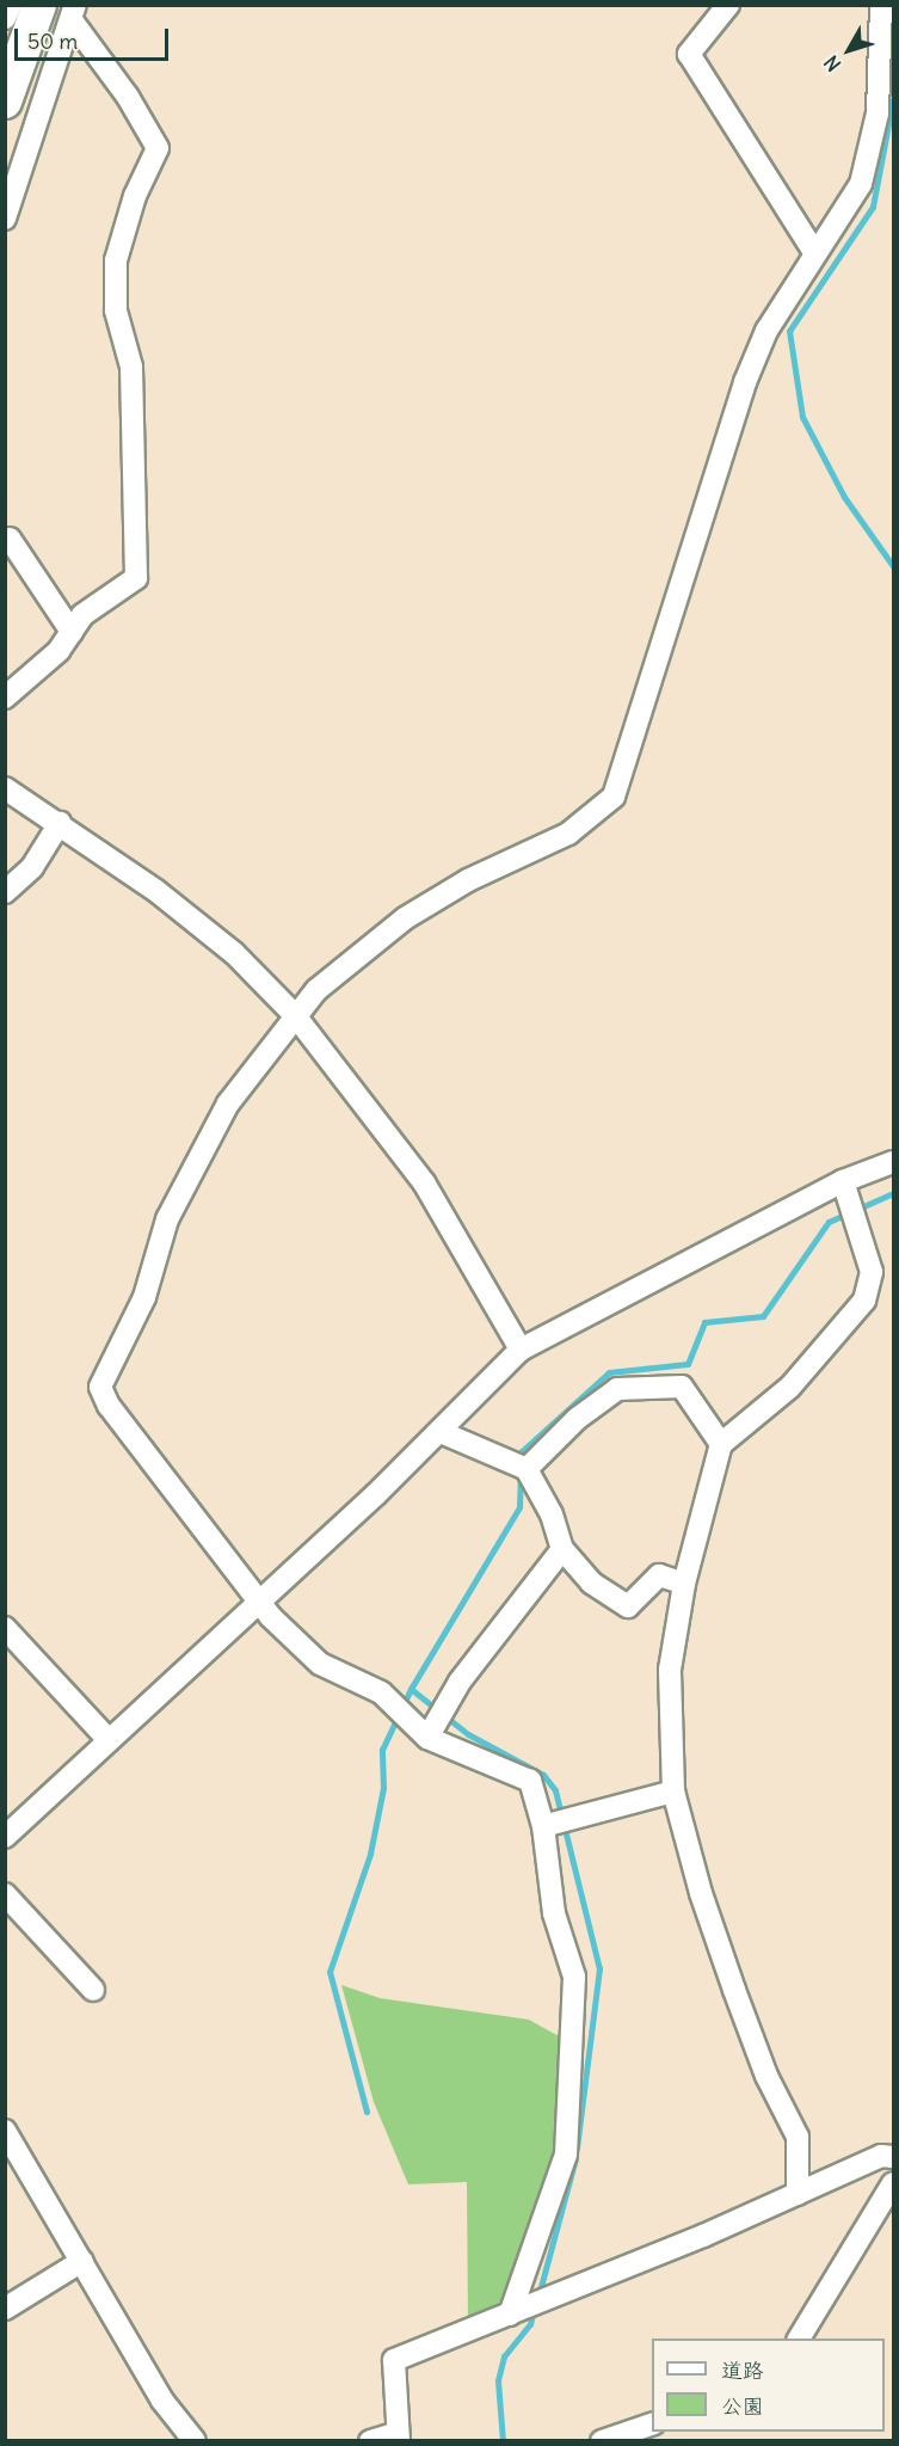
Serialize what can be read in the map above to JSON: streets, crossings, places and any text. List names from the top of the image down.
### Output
{
  "legend": ["道路", "公園"],
  "scale_bar": "50 m",
  "north": "bottom left"
}
